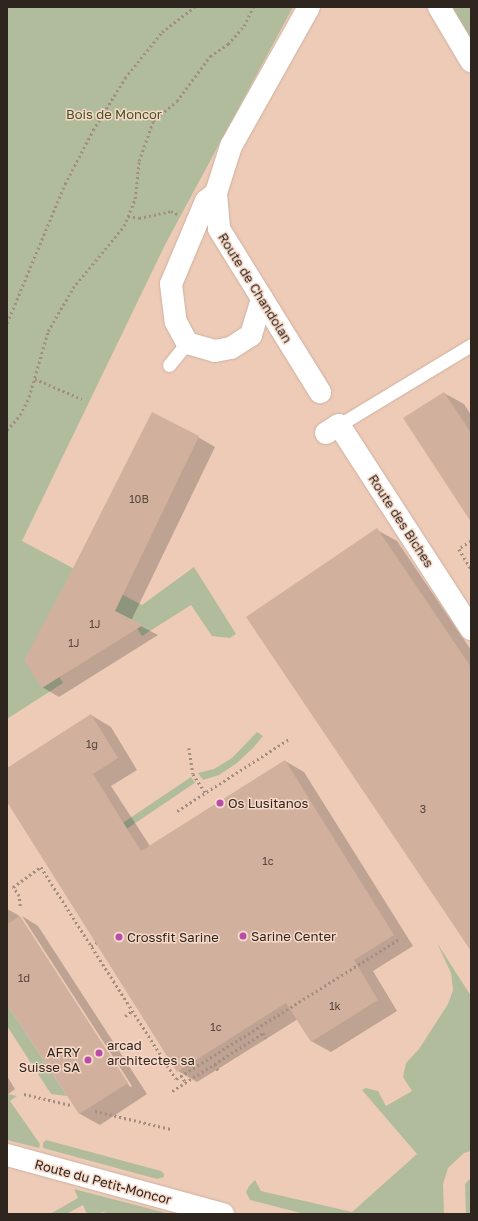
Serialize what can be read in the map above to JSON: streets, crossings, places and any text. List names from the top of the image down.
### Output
{
  "streets": {
    "street": ["Route de Chandolan", "Route des Biches", "Route du Petit-Moncor"]
  },
  "parks": ["Bois de Moncor"],
  "places": [
    "Os Lusitanos",
    "Sarine Center",
    "Crossfit Sarine",
    "arcad architectes sa",
    "AFRY Suisse SA"
  ],
  "house_numbers": [
    "10B",
    "1J",
    "1J",
    "1g",
    "3",
    "1c",
    "1d",
    "1k",
    "1c"
  ]
}
